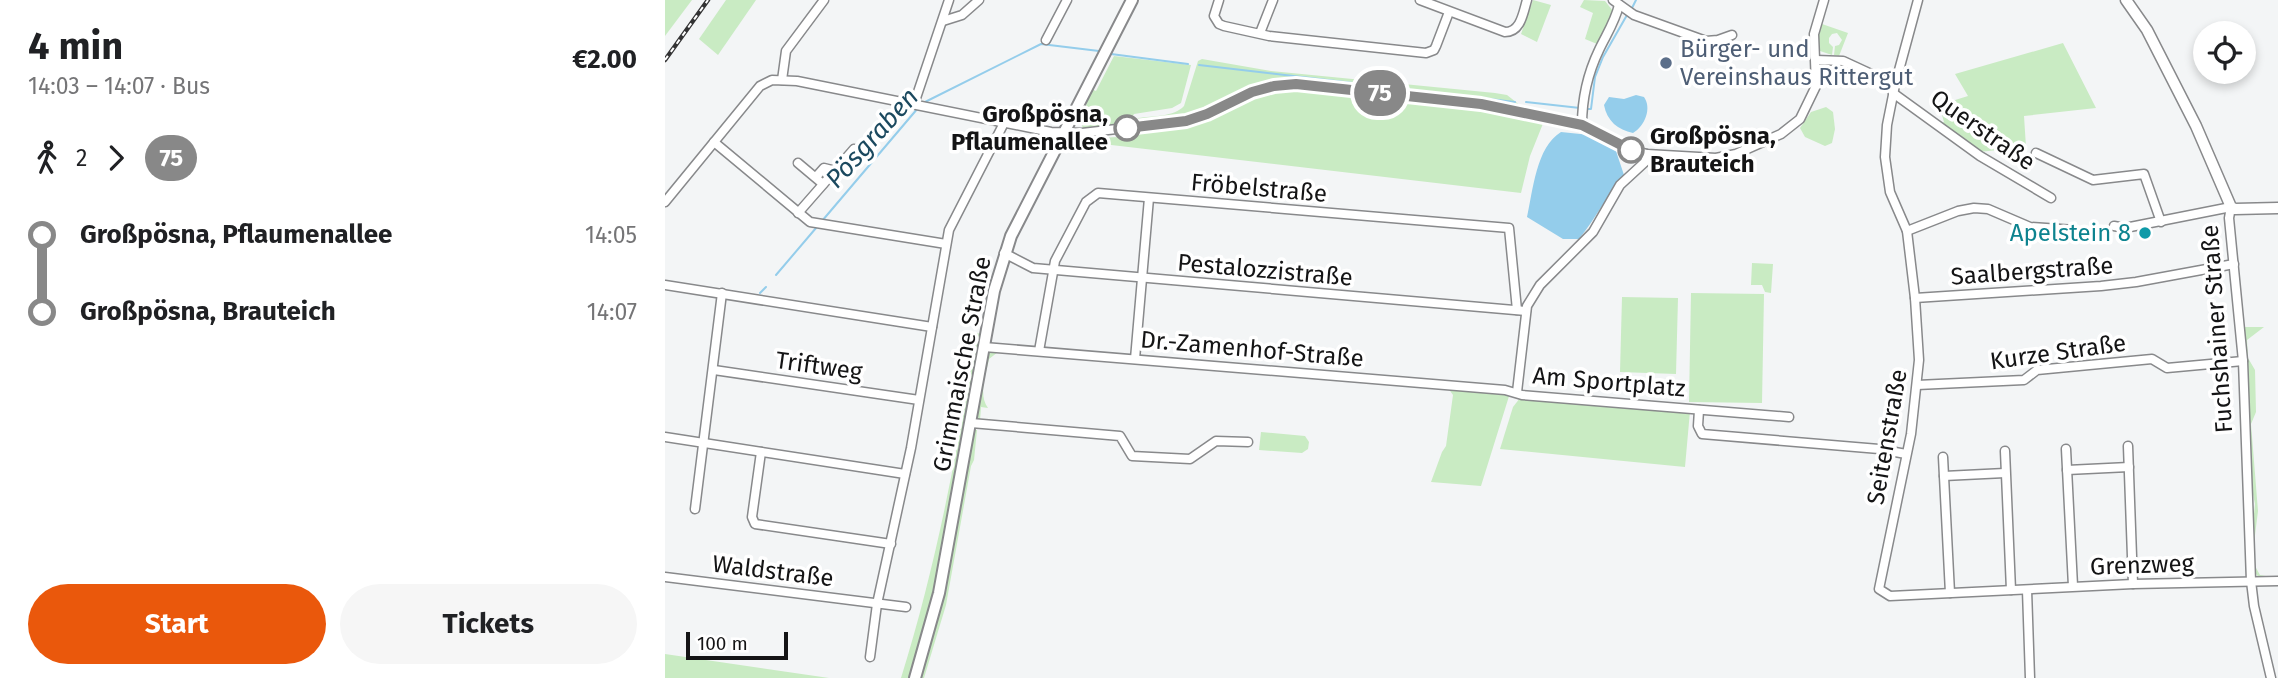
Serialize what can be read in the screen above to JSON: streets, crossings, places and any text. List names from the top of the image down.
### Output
{
  "streets": {
    "main road": ["Grimmaische Straße"],
    "street": [
      "Querstraße",
      "Fröbelstraße",
      "Pestalozzistraße",
      "Saalbergstraße",
      "Fuchshainer Straße",
      "Dr.-Zamenhof-Straße",
      "Kurze Straße",
      "Triftweg",
      "Am Sportplatz",
      "Seitenstraße",
      "Grenzweg",
      "Waldstraße"
    ]
  },
  "crossings": [
    ["Querstraße", "Seitenstraße"],
    ["Fröbelstraße", "Pestalozzistraße"],
    ["Fröbelstraße", "Dr.-Zamenhof-Straße"],
    ["Pestalozzistraße", "Grimmaische Straße"],
    ["Saalbergstraße", "Fuchshainer Straße"],
    ["Saalbergstraße", "Seitenstraße"],
    ["Fuchshainer Straße", "Kurze Straße"],
    ["Fuchshainer Straße", "Grenzweg"],
    ["Dr.-Zamenhof-Straße", "Grimmaische Straße"],
    ["Dr.-Zamenhof-Straße", "Am Sportplatz"],
    ["Kurze Straße", "Seitenstraße"],
    ["Am Sportplatz", "Seitenstraße"],
    ["Seitenstraße", "Grenzweg"]
  ],
  "water": ["Pösgraben"],
  "places": [
    "Bürger- und Vereinshaus Rittergut",
    "Großpösna, Pflaumenallee",
    "Großpösna, Brauteich",
    "Apelstein 8"
  ],
  "lines": ["bus line 75"],
  "scale_bar": "100 m",
  "page": {
    "heading": ["4 min", "14:03 – 14:07 · Bus", "€2.00"],
    "on_map": "75",
    "legs": ["2", "75"],
    "list": [
      {
        "name": "Großpösna, Pflaumenallee",
        "value": "14:05"
      },
      {
        "name": "Großpösna, Brauteich",
        "value": "14:07"
      }
    ],
    "buttons": ["Start", "Tickets"],
    "scale": "100 m"
  }
}
